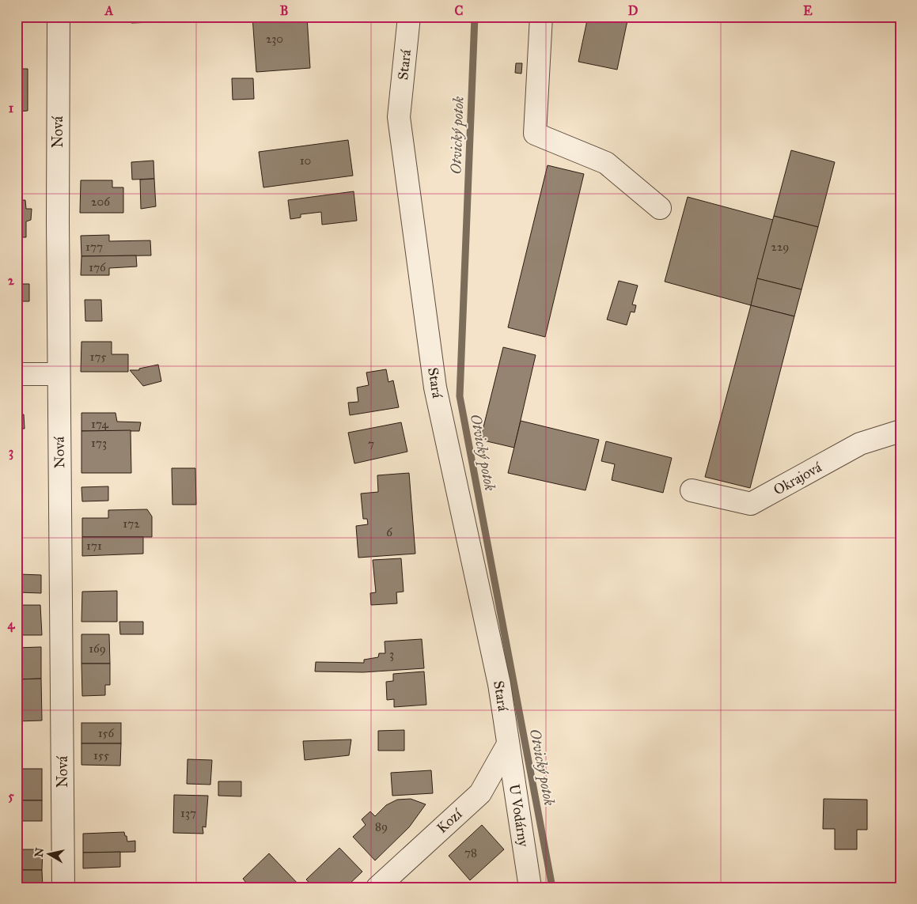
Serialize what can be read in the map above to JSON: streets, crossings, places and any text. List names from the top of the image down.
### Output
{
  "streets": {
    "street": [
      "Stará",
      "Nová",
      "Okrajová",
      "U Vodárny",
      "Kozí"
    ]
  },
  "crossings": [
    ["Stará", "U Vodárny"],
    ["Stará", "Kozí"],
    ["U Vodárny", "Kozí"]
  ],
  "water": ["Otvický potok"],
  "house_numbers": [
    "230",
    "10",
    "206",
    "177",
    "229",
    "176",
    "175",
    "174",
    "173",
    "7",
    "172",
    "6",
    "171",
    "169",
    "3",
    "156",
    "155",
    "137",
    "89",
    "78"
  ],
  "north": "left",
  "grid": {
    "columns": [
      "A",
      "B",
      "C",
      "D",
      "E"
    ],
    "rows": [
      "1",
      "2",
      "3",
      "4",
      "5"
    ]
  }
}
